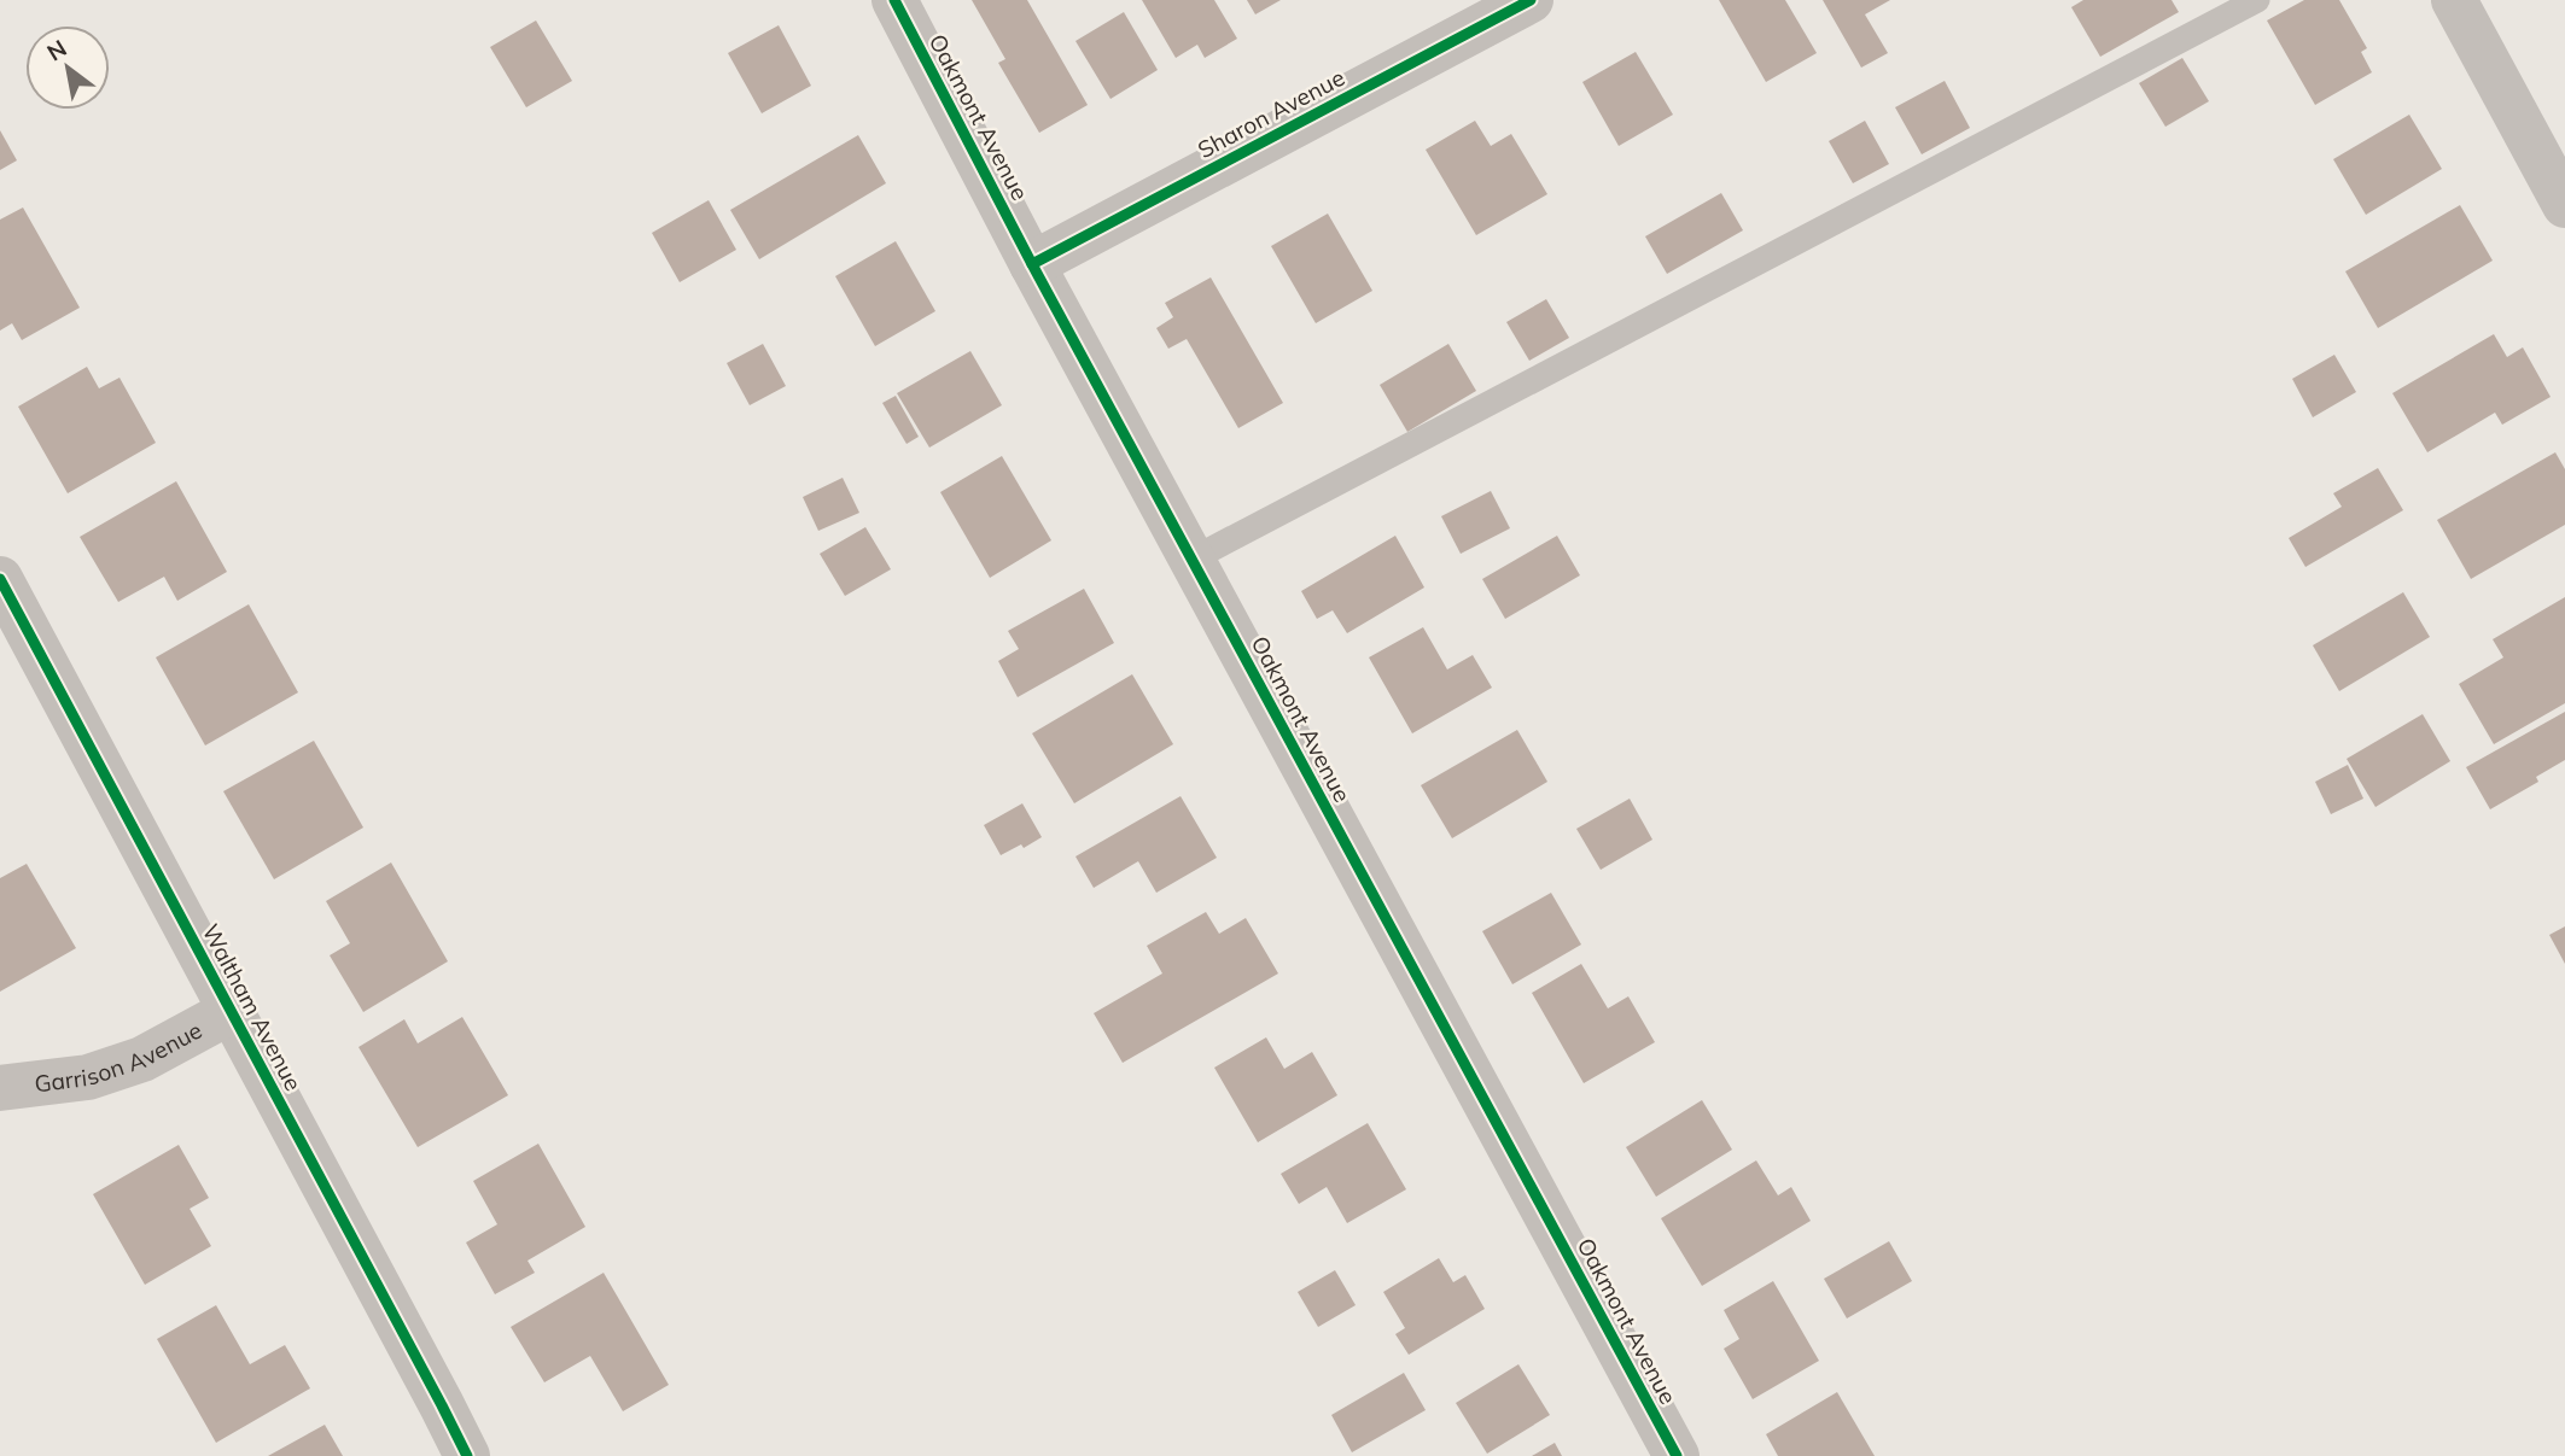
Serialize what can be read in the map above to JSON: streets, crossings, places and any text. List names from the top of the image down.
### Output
{
  "streets": {
    "street": [
      "Sharon Avenue",
      "Oakmont Avenue",
      "Waltham Avenue",
      "Garrison Avenue"
    ]
  },
  "crossings": [
    ["Sharon Avenue", "Oakmont Avenue"],
    ["Waltham Avenue", "Garrison Avenue"]
  ],
  "north": "top left"
}
